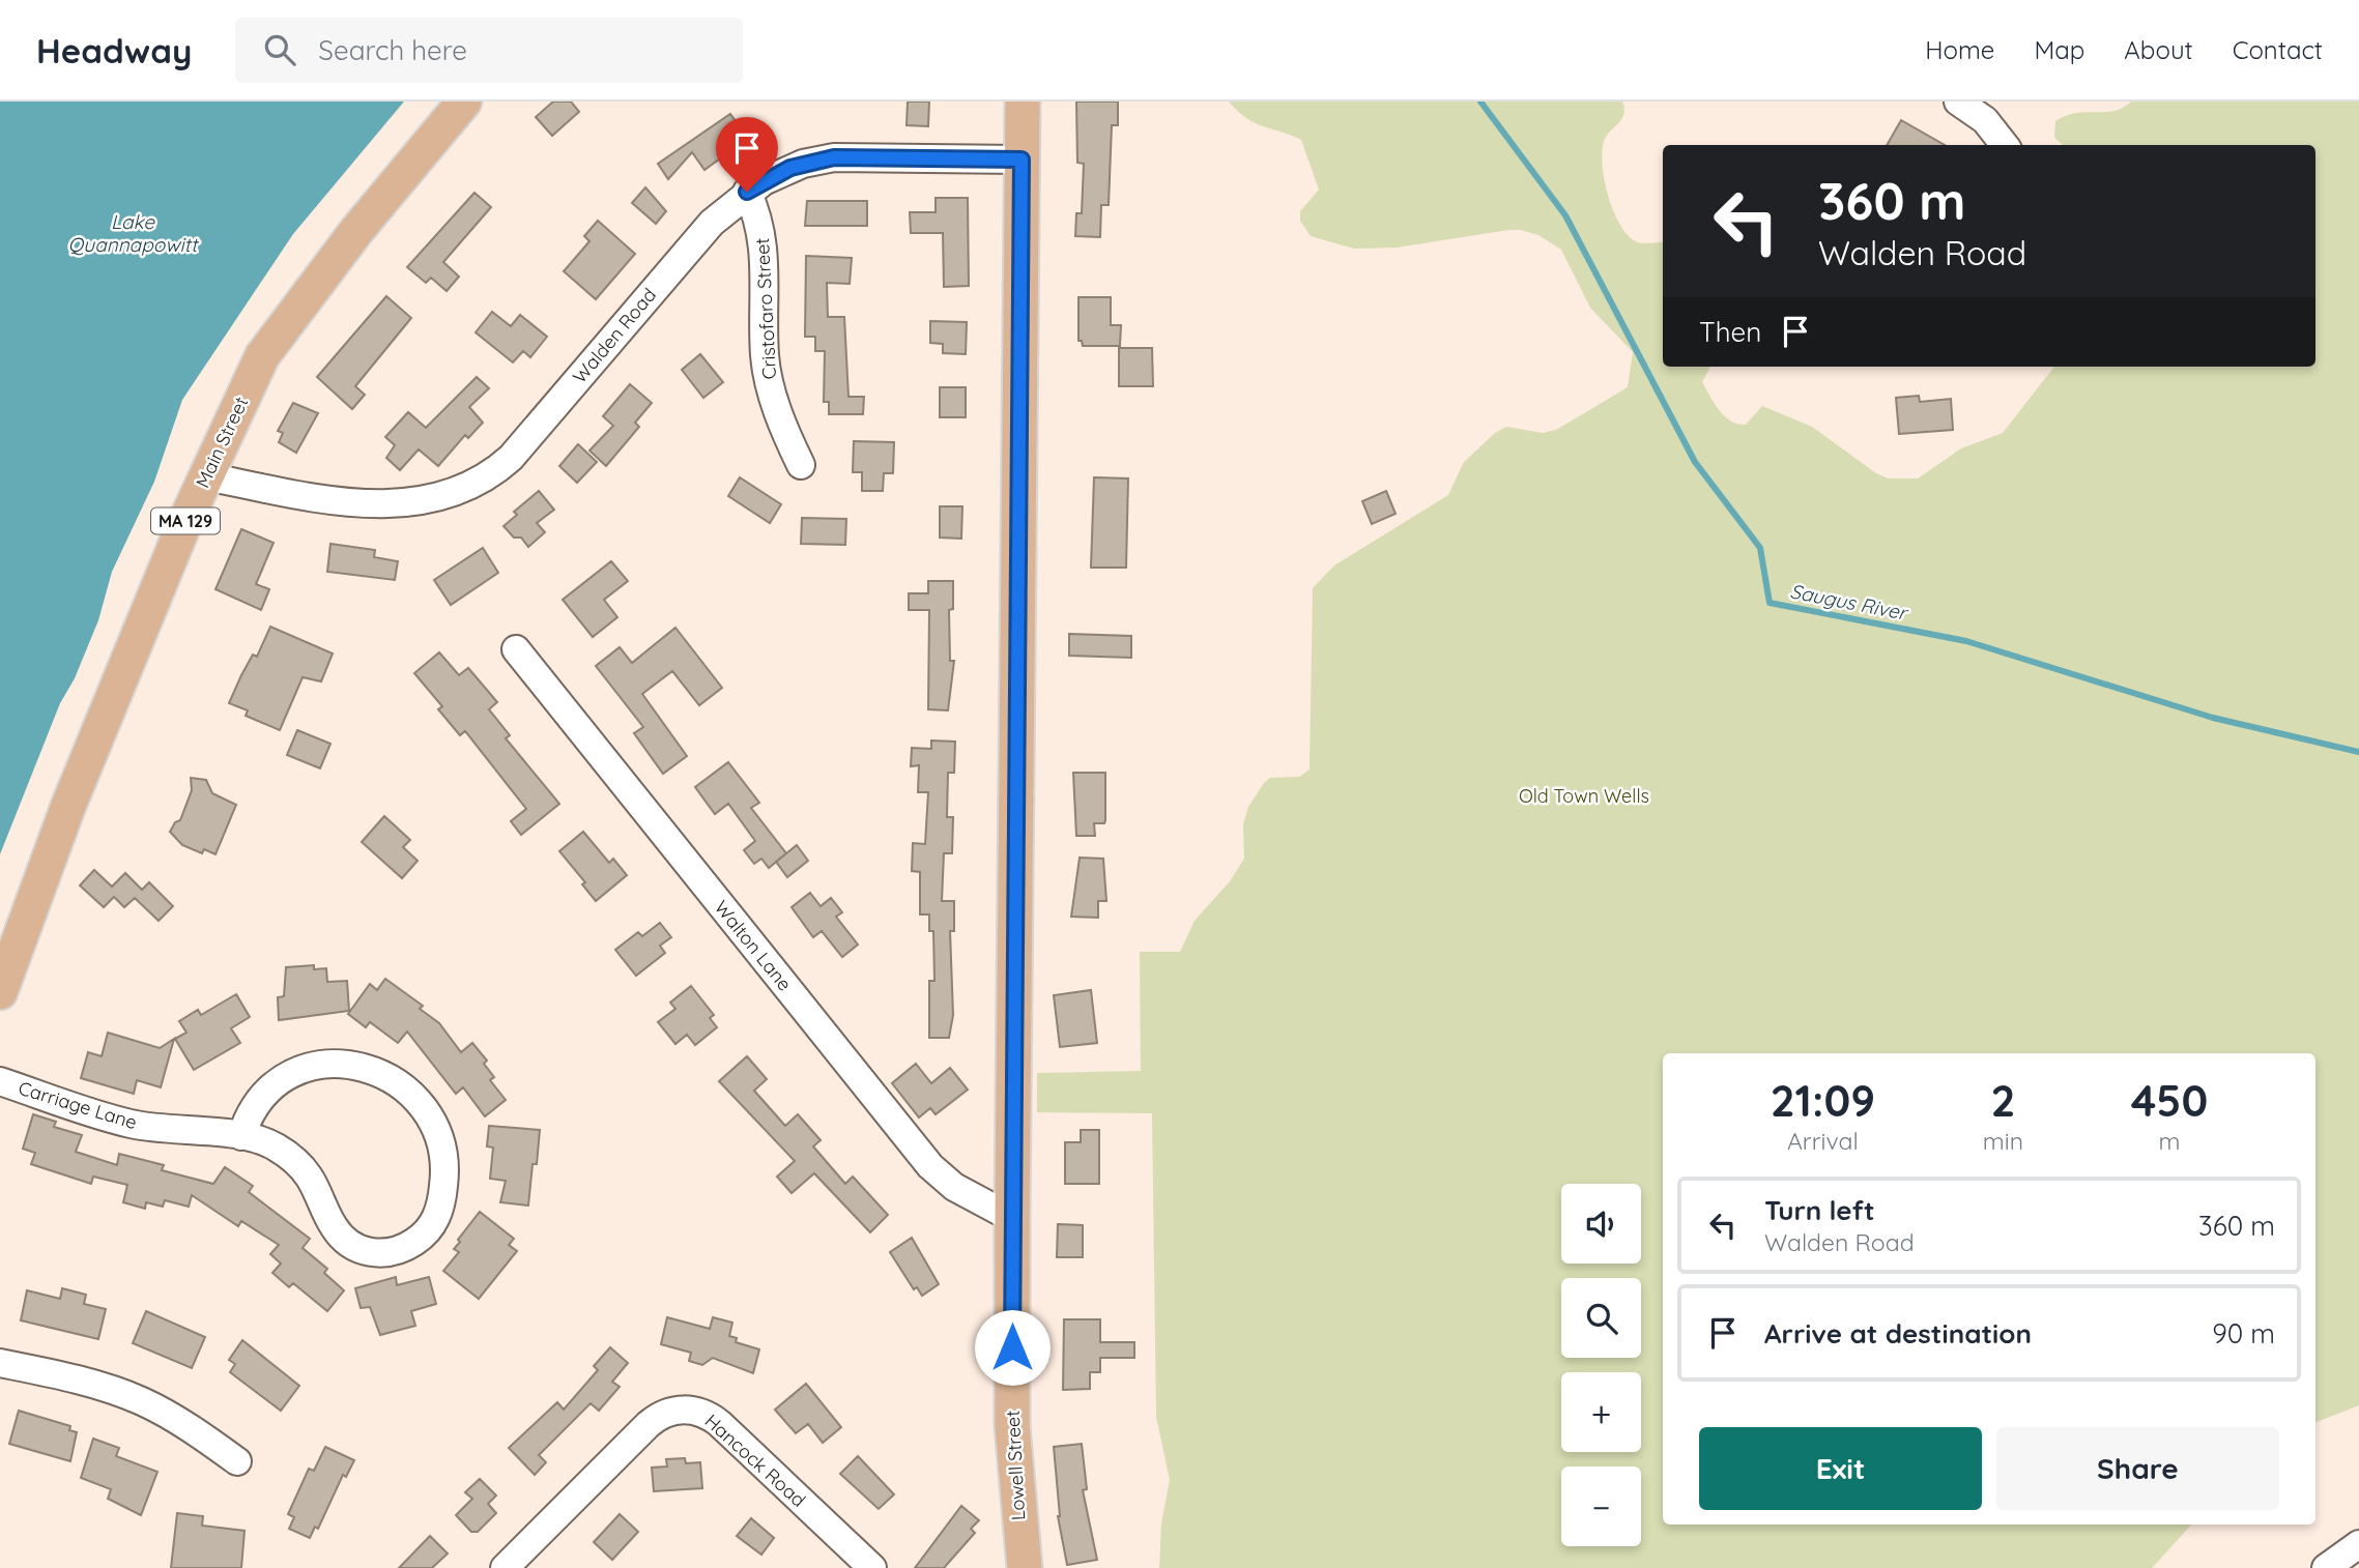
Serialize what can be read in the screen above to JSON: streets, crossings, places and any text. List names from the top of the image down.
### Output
{
  "streets": {
    "main road": ["Main Street", "MA 129", "Lowell Street"],
    "street": [
      "Cristofaro Street",
      "Walden Road",
      "Walton Lane",
      "Carriage Lane",
      "Hancock Road"
    ]
  },
  "crossings": [
    ["Cristofaro Street", "Walden Road"],
    ["Walden Road", "Main Street"],
    ["Walden Road", "Lowell Street"],
    ["Walton Lane", "Lowell Street"]
  ],
  "water": ["Lake Quannapowitt", "Saugus River"],
  "parks": ["Old Town Wells"],
  "page": {
    "header": "Headway",
    "search": "Search here",
    "nav": [
      "Home",
      "Map",
      "About",
      "Contact"
    ],
    "turn": ["360 m", "Walden Road"],
    "then": "Then",
    "eta": [
      "21:09",
      "Arrival",
      "2",
      "min",
      "450",
      "m"
    ],
    "list": [
      {
        "name": "Turn left",
        "note": "Walden Road",
        "value": "360 m"
      },
      {
        "name": "Arrive at destination",
        "value": "90 m"
      }
    ],
    "map_buttons": ["+", "−"],
    "buttons": ["Exit", "Share"]
  }
}
